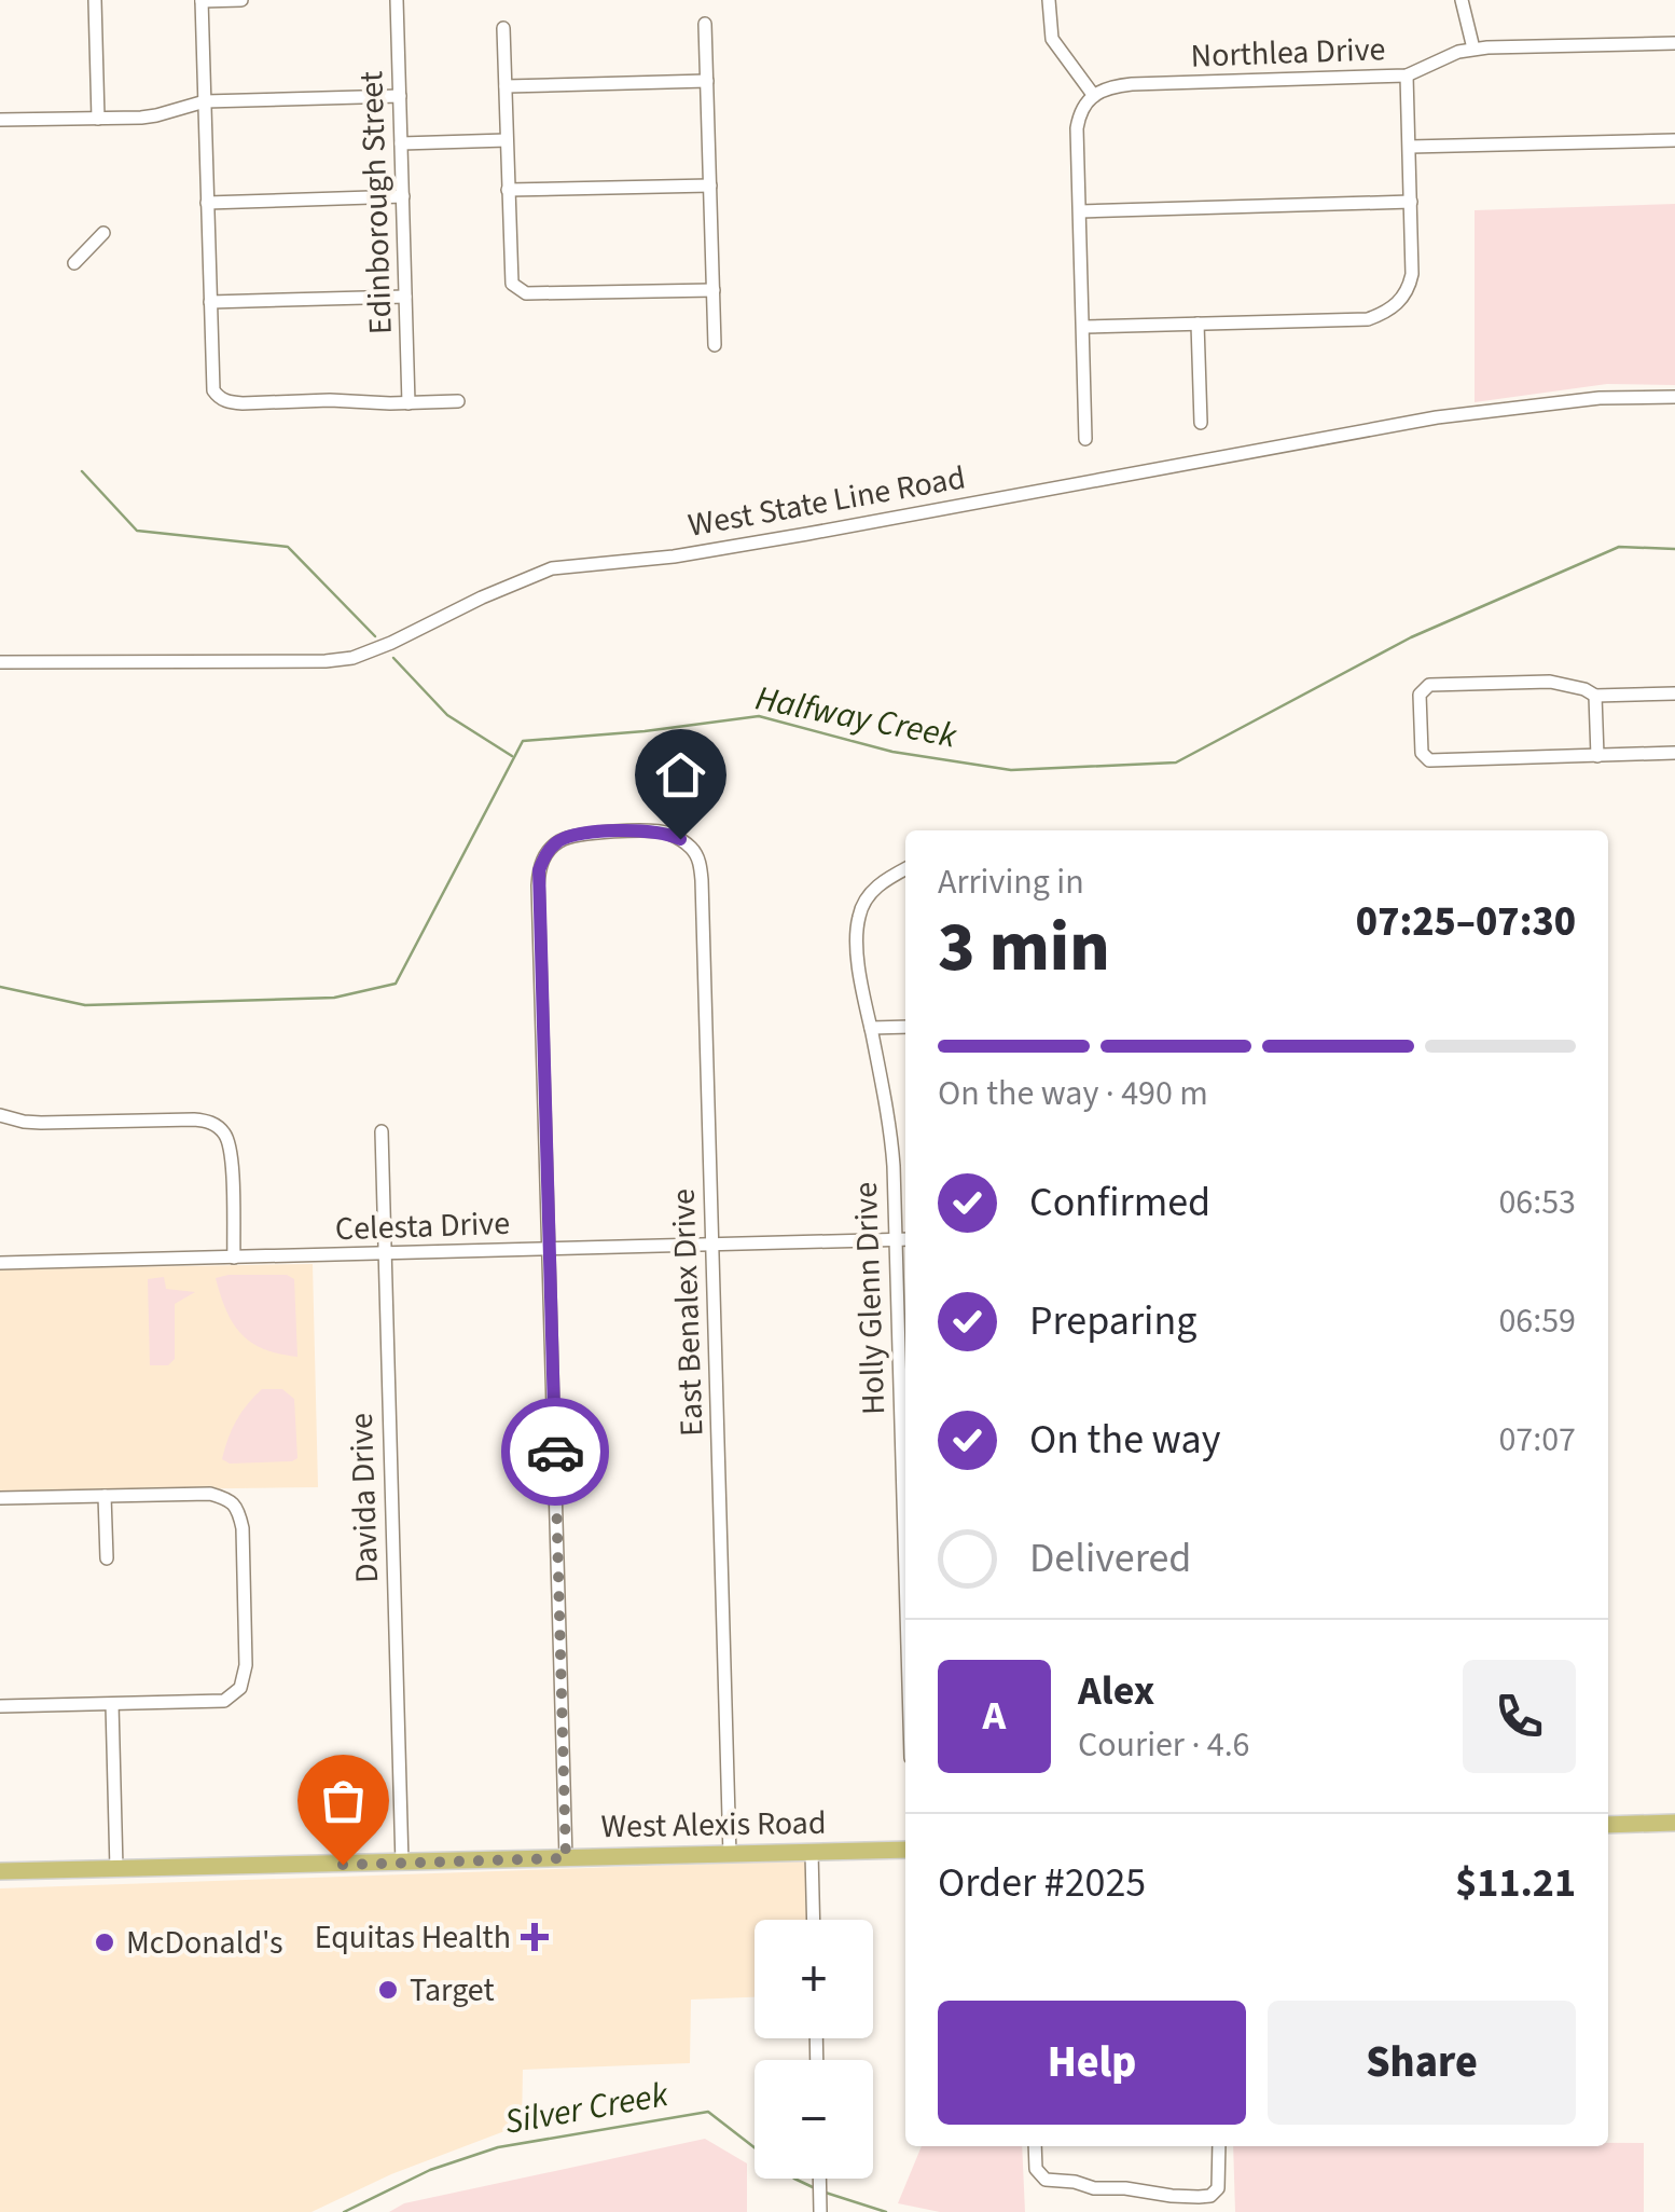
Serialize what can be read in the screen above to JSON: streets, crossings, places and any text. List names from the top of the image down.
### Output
{
  "streets": {
    "main road": ["West Alexis Road"],
    "street": [
      "Northlea Drive",
      "Edinborough Street",
      "West State Line Road",
      "Celesta Drive",
      "Holly Glenn Drive",
      "East Benalex Drive",
      "Davida Drive"
    ]
  },
  "crossings": [
    ["Celesta Drive", "Holly Glenn Drive"],
    ["Celesta Drive", "East Benalex Drive"],
    ["Celesta Drive", "Davida Drive"],
    ["East Benalex Drive", "West Alexis Road"],
    ["Davida Drive", "West Alexis Road"]
  ],
  "water": ["Halfway Creek", "Silver Creek"],
  "places": {
    "health": ["Equitas Health"],
    "other": ["McDonald's", "Target"]
  },
  "page": {
    "heading": ["3 min", "Arriving in", "07:25–07:30"],
    "panel": [
      "Alex",
      "Courier · 4.6",
      "Order #2025",
      "$11.21"
    ],
    "bar": "On the way · 490 m",
    "list": [
      ["Confirmed", "06:53"],
      ["Preparing", "06:59"],
      ["On the way", "07:07"],
      "Delivered"
    ],
    "round": "A",
    "map_buttons": ["+", "−"],
    "buttons": ["Help", "Share"]
  }
}
